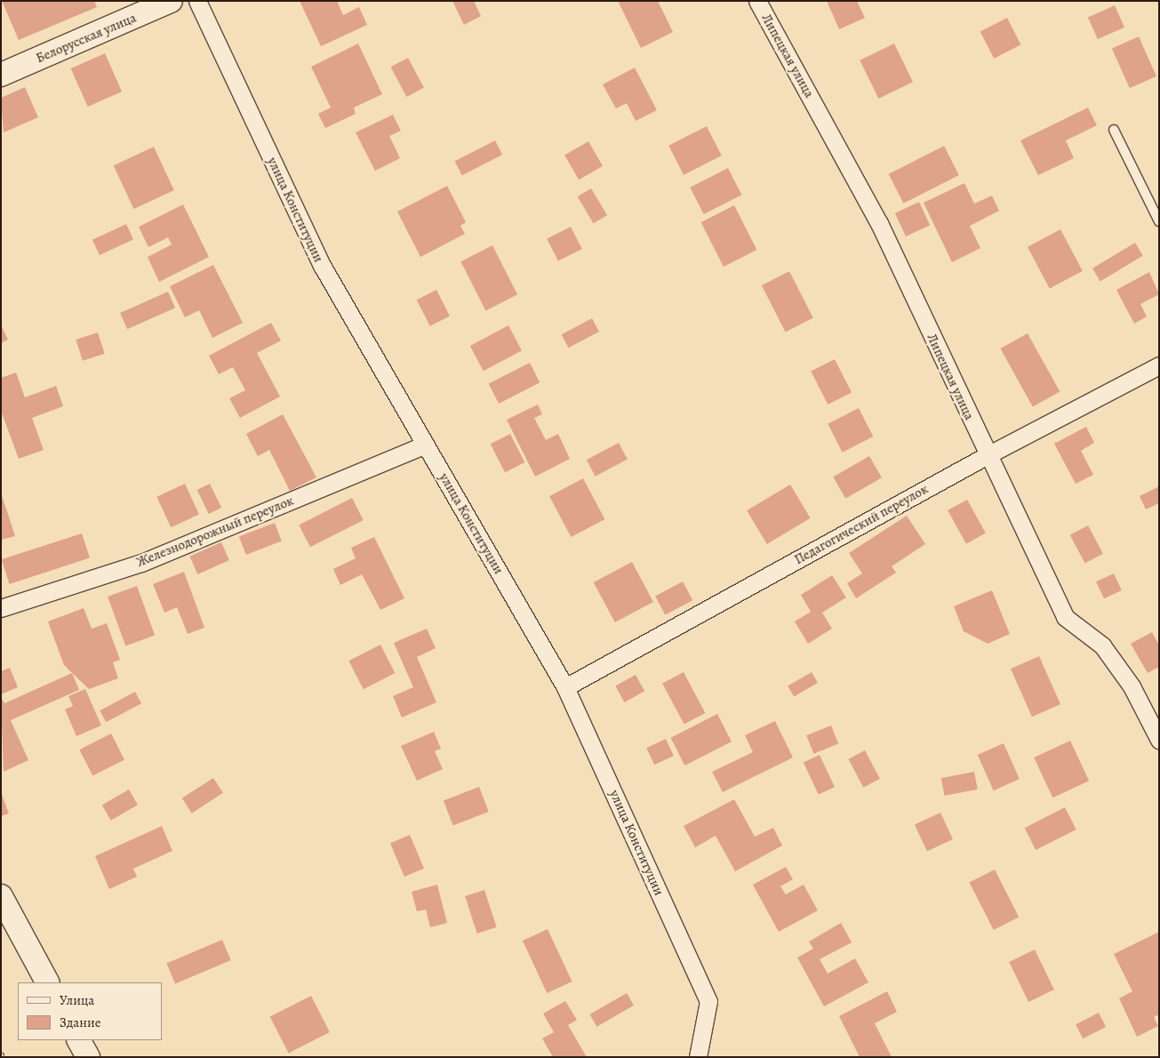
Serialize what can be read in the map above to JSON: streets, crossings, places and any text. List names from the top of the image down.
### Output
{
  "streets": {
    "street": [
      "Белорусская улица",
      "Липецкая улица",
      "улица Конституции",
      "Педагогический переулок",
      "Железнодорожный переулок"
    ]
  },
  "crossings": [
    ["Липецкая улица", "Педагогический переулок"],
    ["улица Конституции", "Педагогический переулок"],
    ["улица Конституции", "Железнодорожный переулок"]
  ],
  "legend": ["Улица", "Здание"]
}
